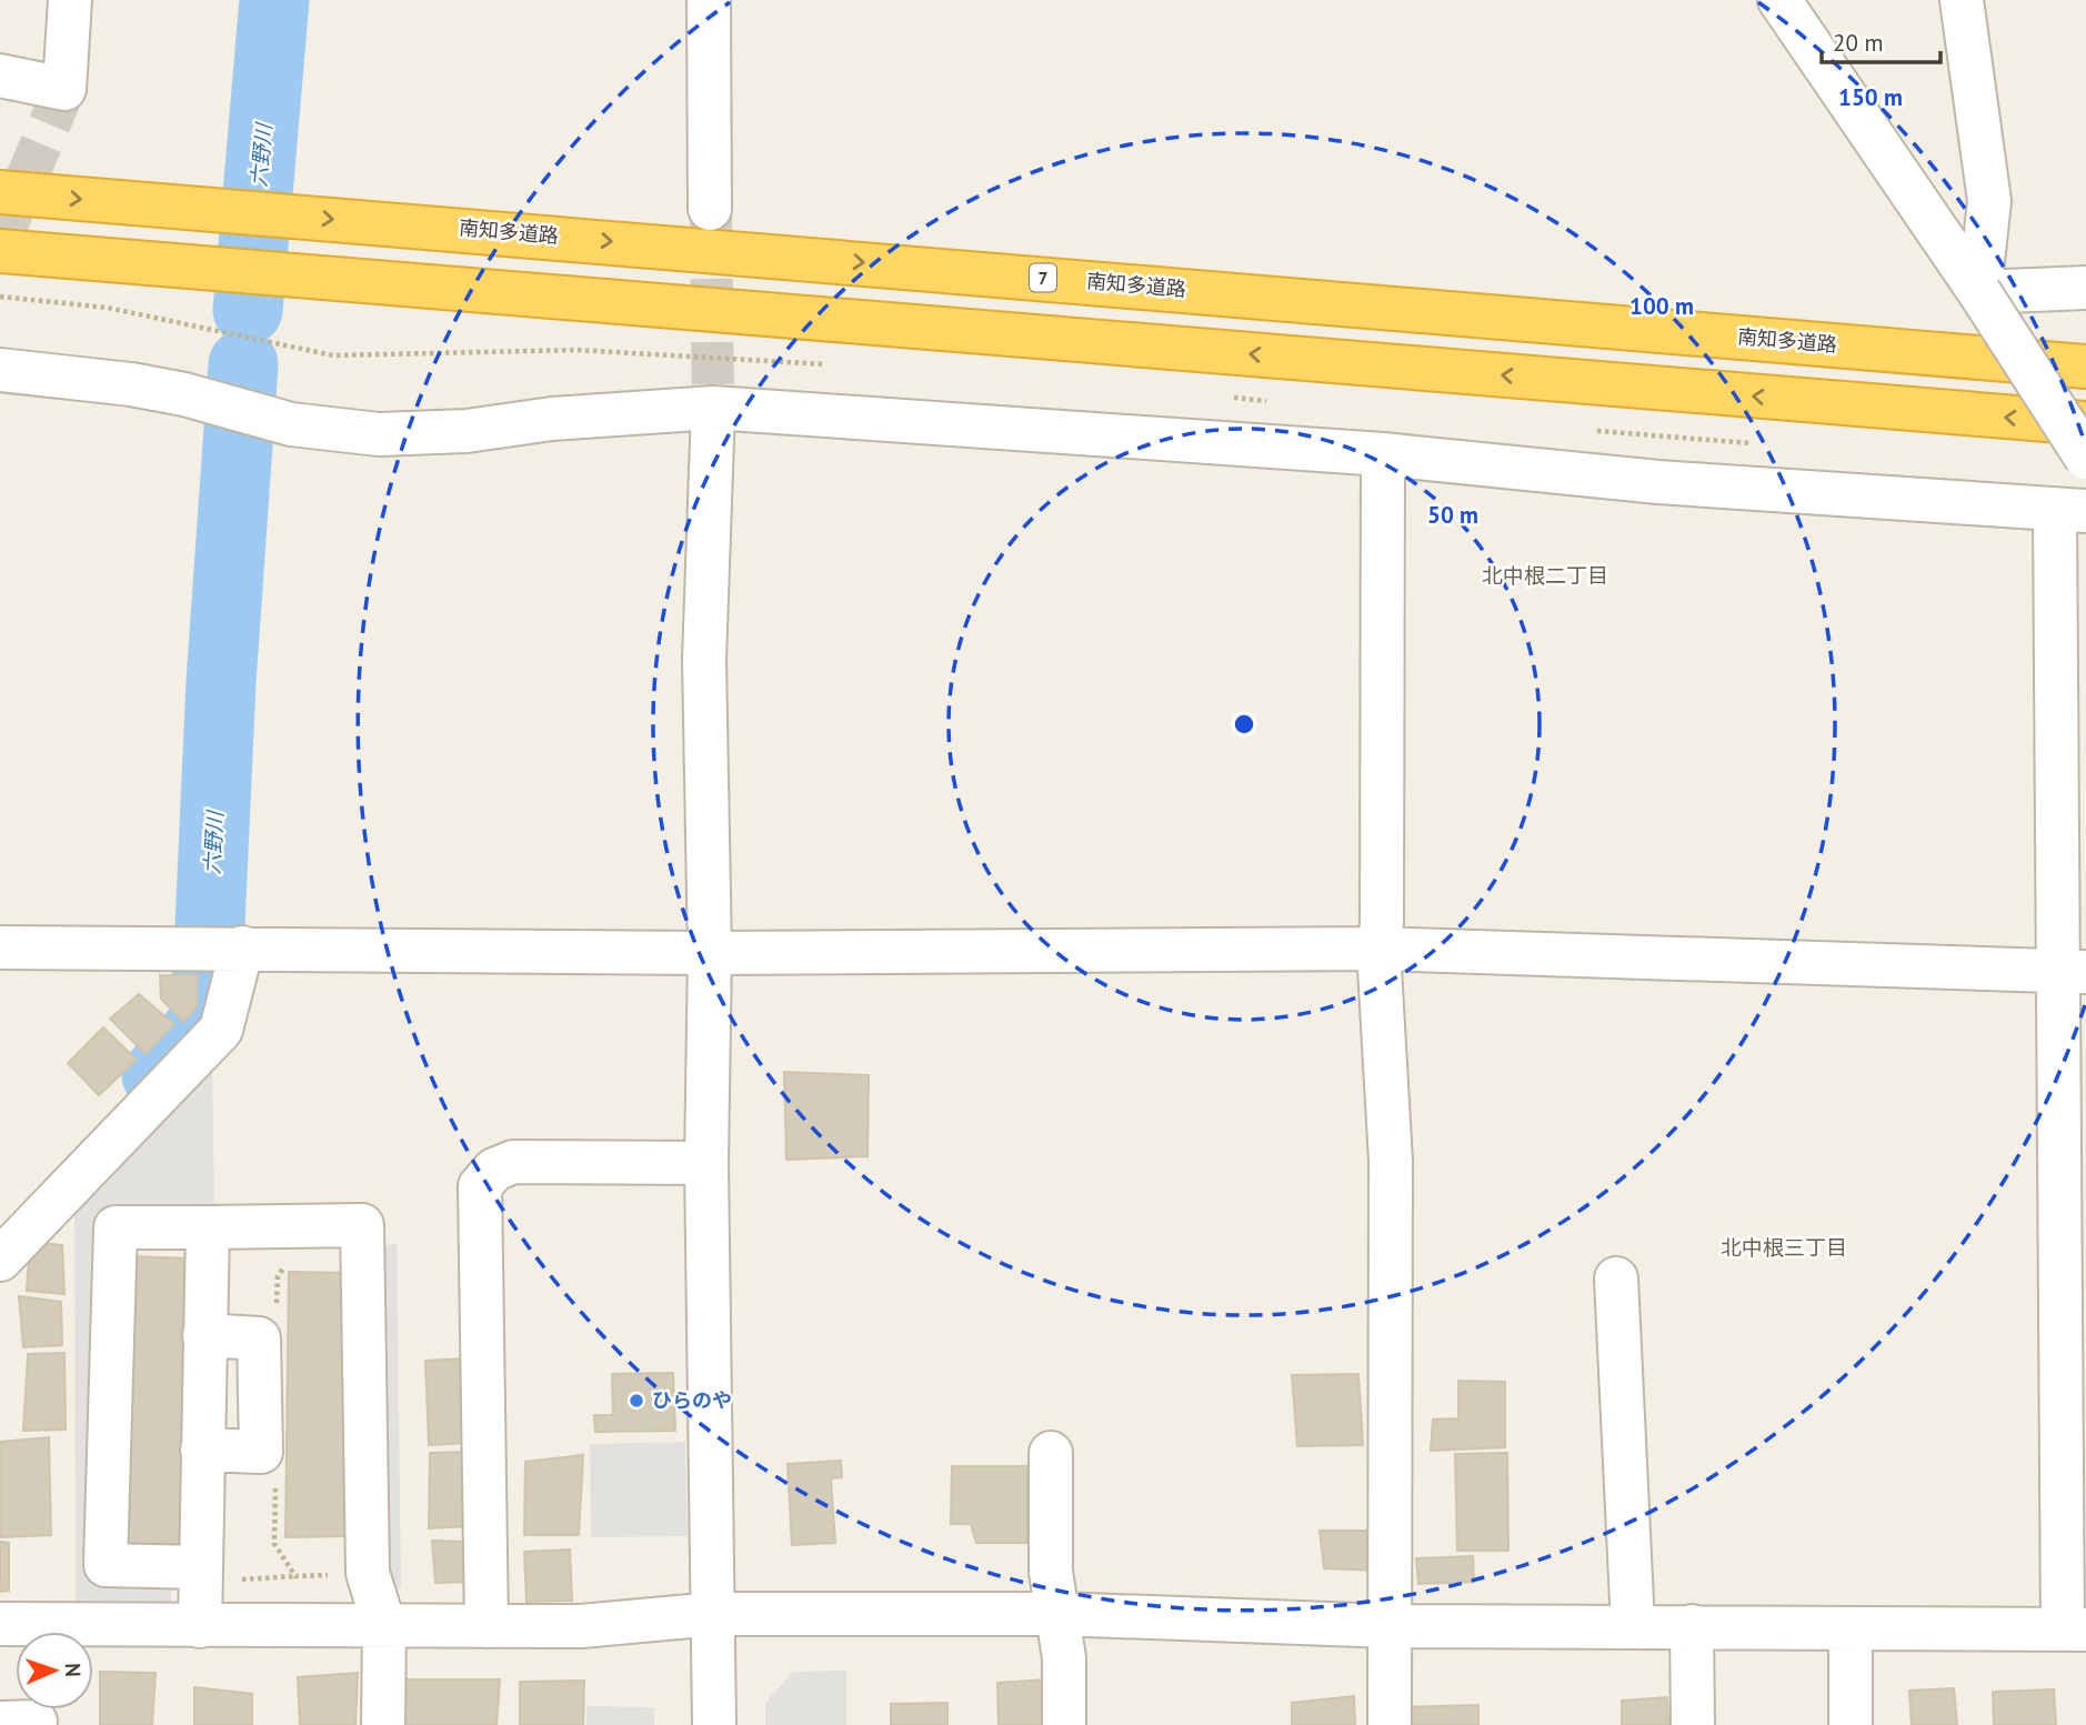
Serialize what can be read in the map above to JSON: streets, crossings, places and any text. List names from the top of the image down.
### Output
{
  "streets": {
    "highway": ["南知多道路", "7"]
  },
  "districts": ["北中根二丁目", "北中根三丁目"],
  "water": ["六野川"],
  "places": ["ひらのや"],
  "scale_bar": "20 m",
  "north": "right",
  "rings": ["150 m", "100 m", "50 m"]
}
